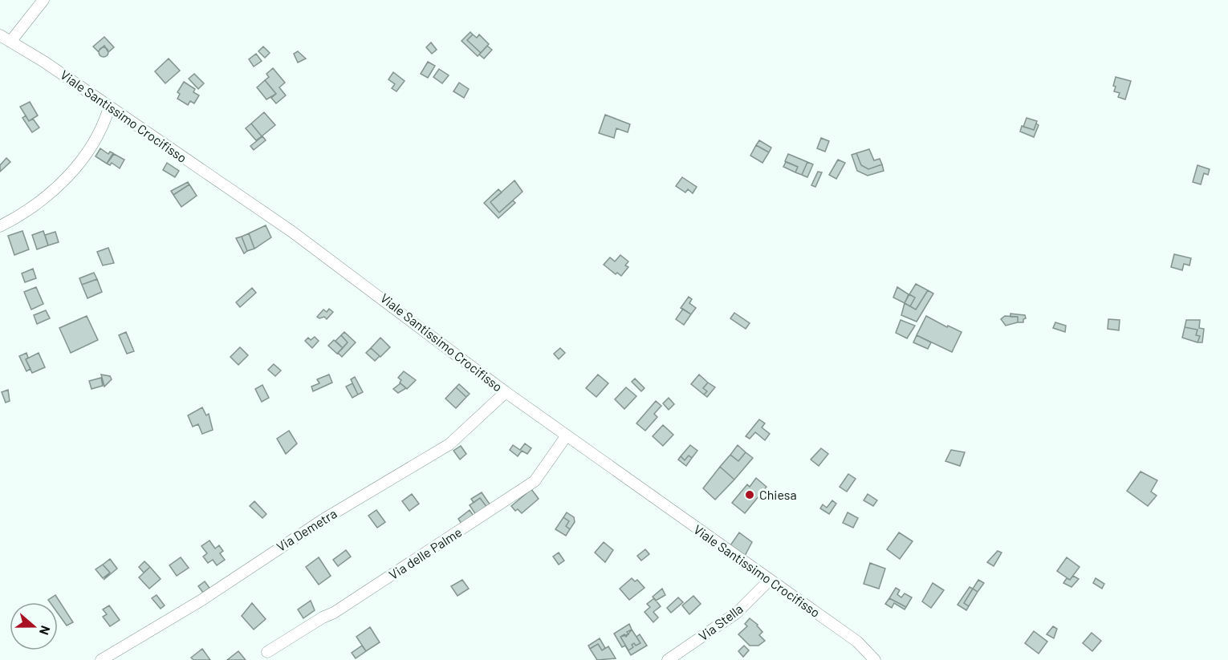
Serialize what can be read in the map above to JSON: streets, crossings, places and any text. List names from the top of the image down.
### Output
{
  "streets": {
    "street": [
      "Viale Santissimo Crocifisso",
      "Via Demetra",
      "Via delle Palme",
      "Via Stella"
    ]
  },
  "crossings": [
    ["Viale Santissimo Crocifisso", "Via Demetra"],
    ["Viale Santissimo Crocifisso", "Via delle Palme"],
    ["Viale Santissimo Crocifisso", "Via Stella"]
  ],
  "places": ["Chiesa"],
  "north": "right"
}
